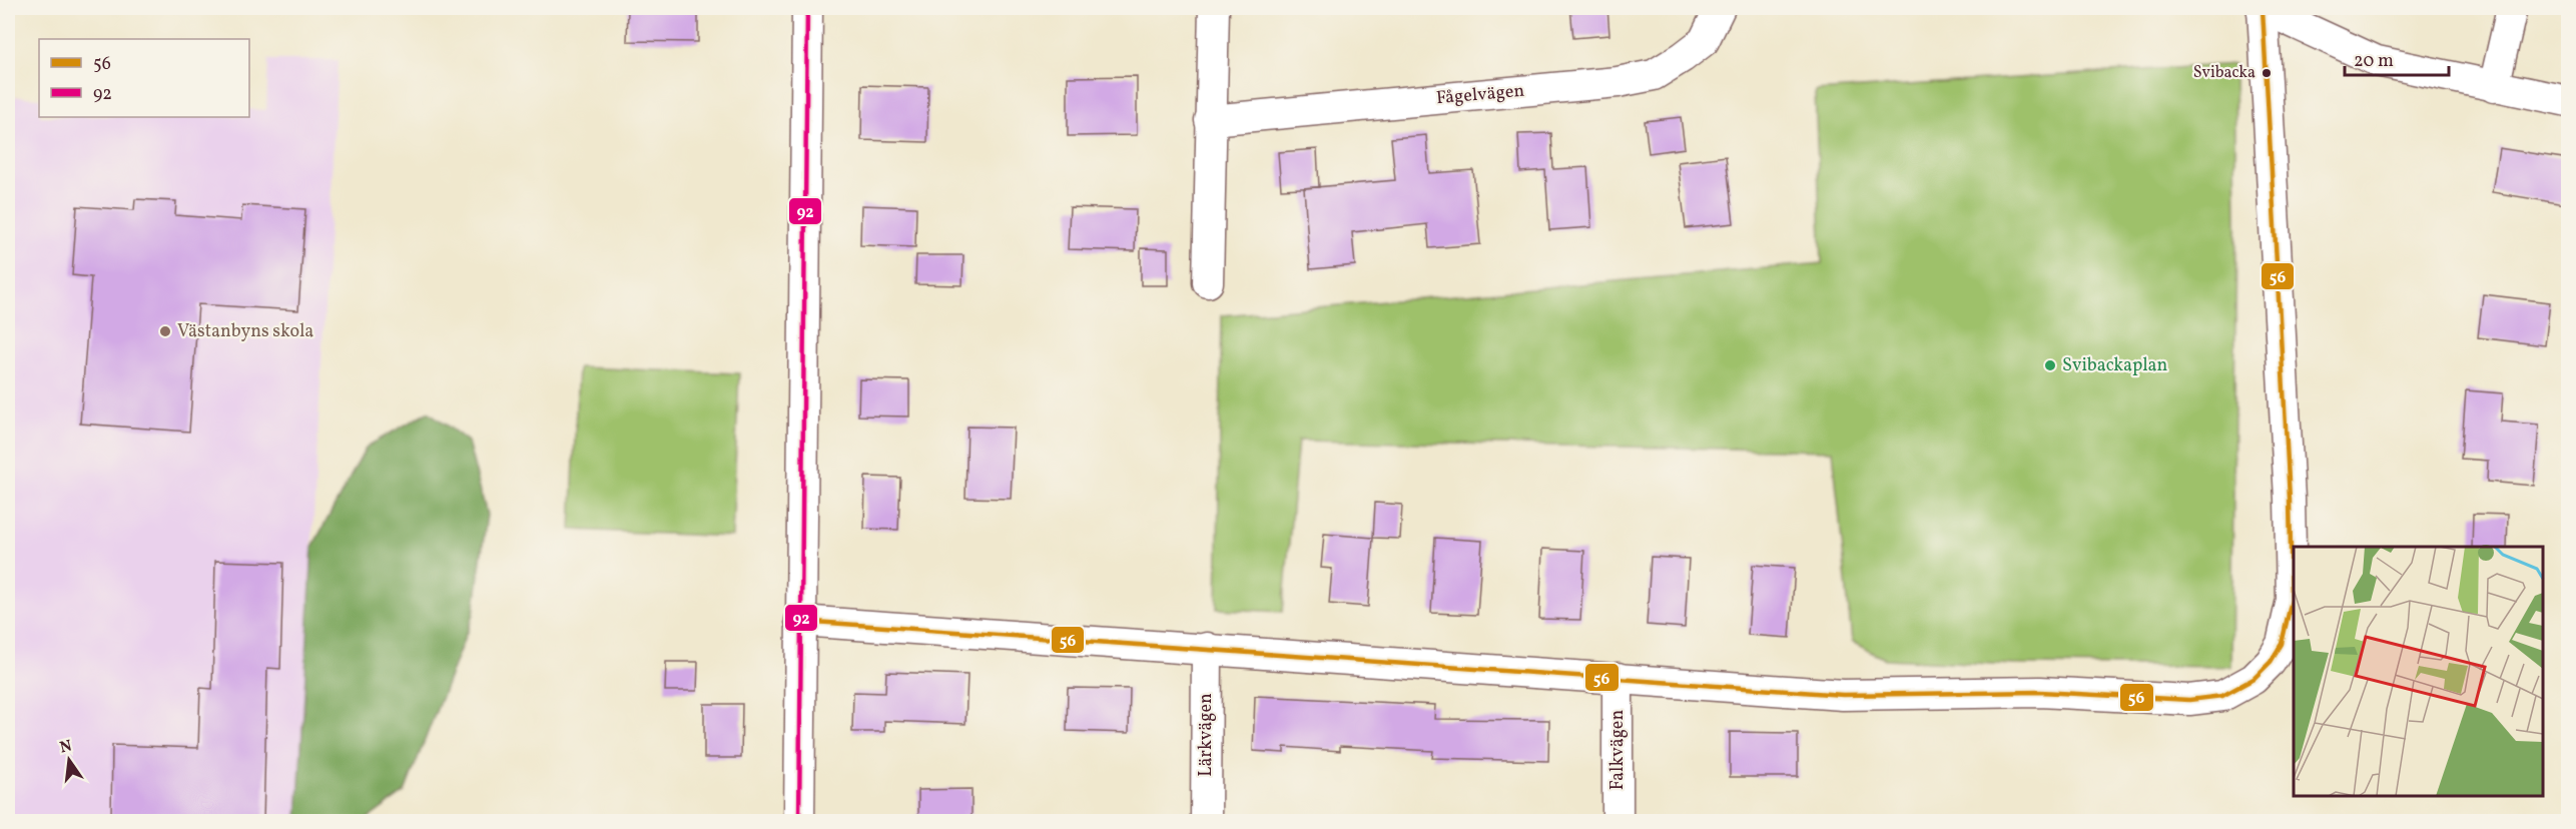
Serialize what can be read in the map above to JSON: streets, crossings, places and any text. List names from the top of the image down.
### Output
{
  "streets": {
    "street": ["Fågelvägen", "Lärkvägen", "Falkvägen"]
  },
  "places": ["Svibacka", "Västanbyns skola", "Svibackaplan"],
  "lines": ["transit line 92", "transit line 56"],
  "legend": ["56", "92"],
  "scale_bar": "20 m",
  "north": "top"
}
